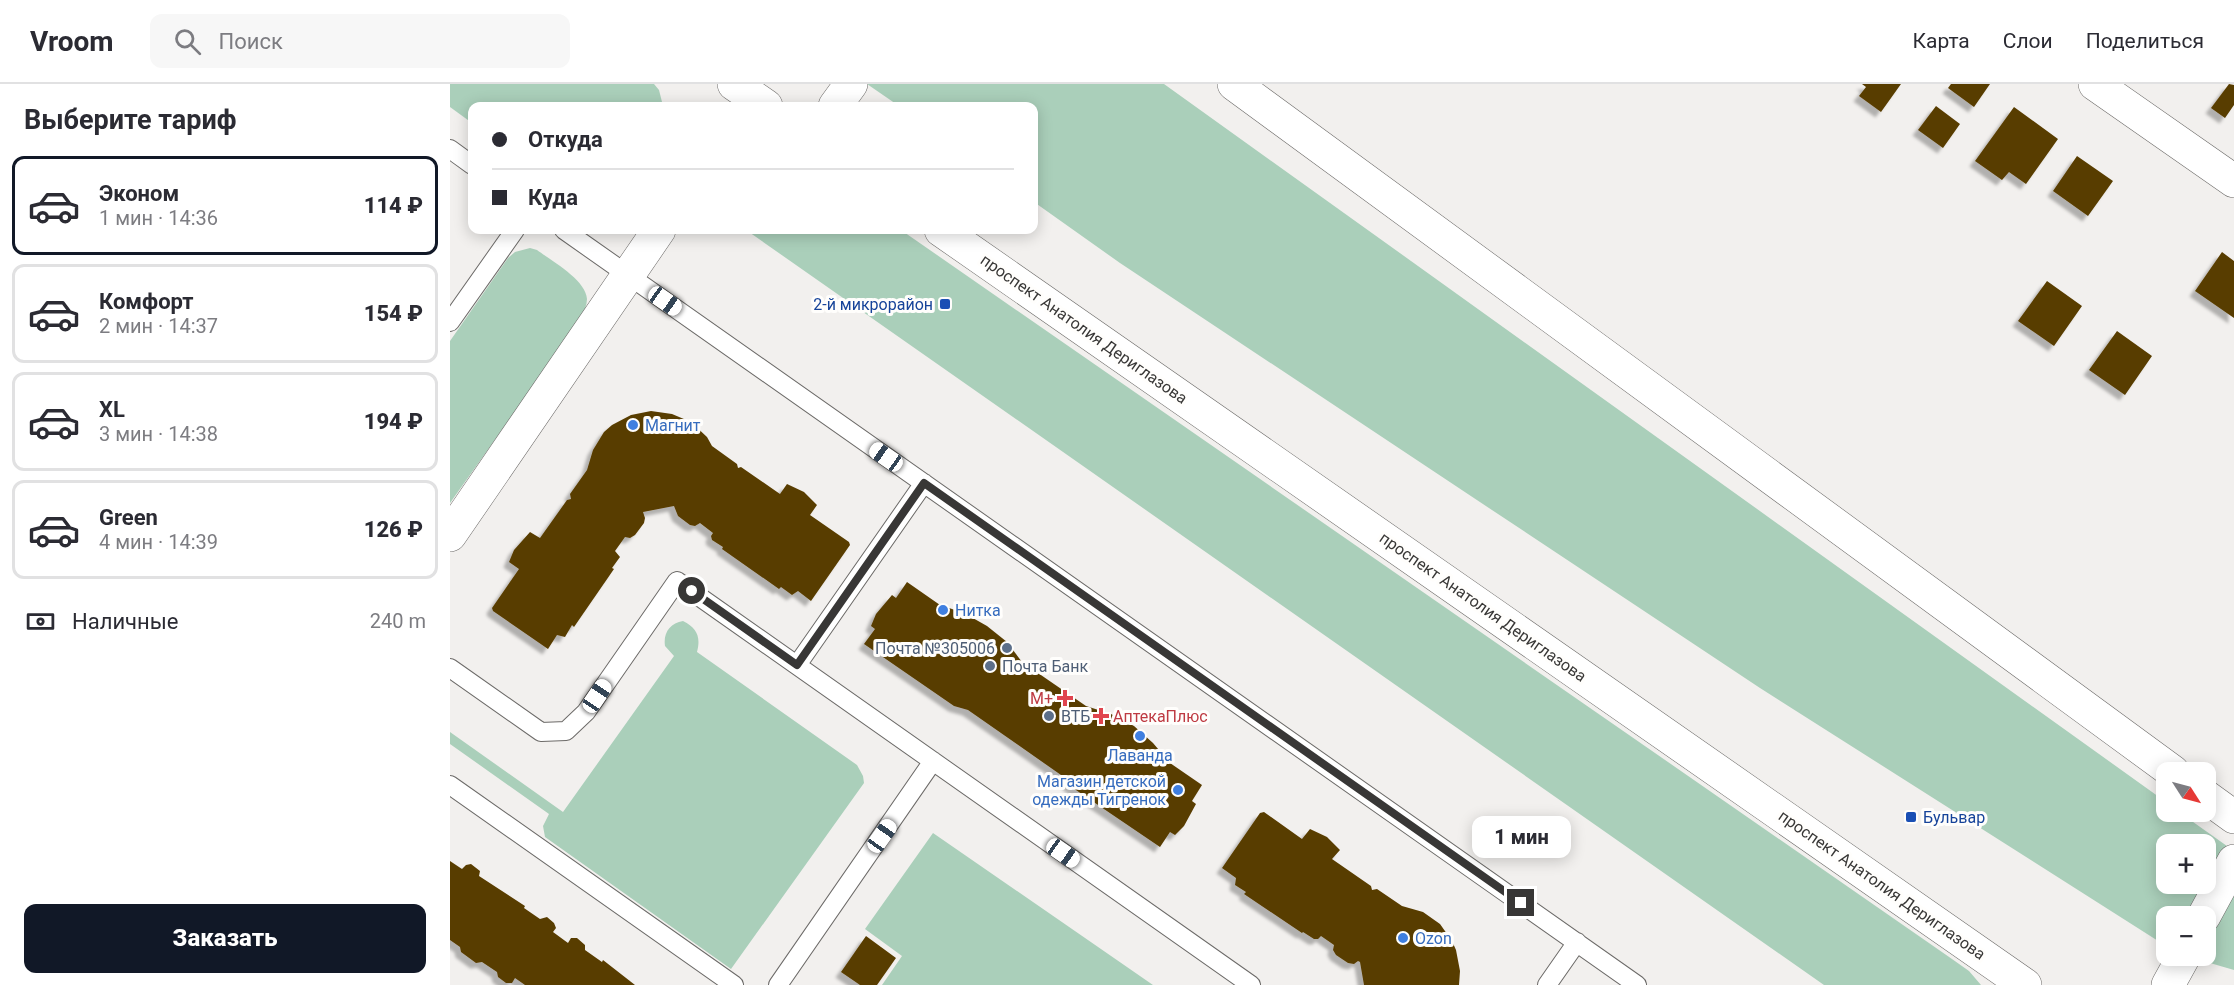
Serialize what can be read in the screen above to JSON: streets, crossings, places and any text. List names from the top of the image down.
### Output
{
  "streets": {
    "street": ["проспект Анатолия Дериглазова"]
  },
  "places": {
    "transit": ["2-й микрорайон", "Бульвар"],
    "other": [
      "Магнит",
      "Нитка",
      "Почта №305006",
      "Почта Банк",
      "ВТБ",
      "Лаванда",
      "Магазин детской одежды Тигренок",
      "Ozon"
    ],
    "health": ["М+", "АптекаПлюс"]
  },
  "north": "bottom right",
  "page": {
    "header": "Vroom",
    "search": "Поиск",
    "nav": ["Карта", "Слои", "Поделиться"],
    "heading": "Выберите тариф",
    "banner": ["Откуда", "Куда"],
    "list": [
      {
        "name": "Эконом",
        "note": "1 мин · 14:36",
        "value": "114 ₽"
      },
      {
        "name": "Комфорт",
        "note": "2 мин · 14:37",
        "value": "154 ₽"
      },
      {
        "name": "XL",
        "note": "3 мин · 14:38",
        "value": "194 ₽"
      },
      {
        "name": "Green",
        "note": "4 мин · 14:39",
        "value": "126 ₽"
      }
    ],
    "pay": ["Наличные", "240 m"],
    "map_buttons": ["+", "−"],
    "bubble": "1 мин",
    "buttons": "Заказать"
  }
}
